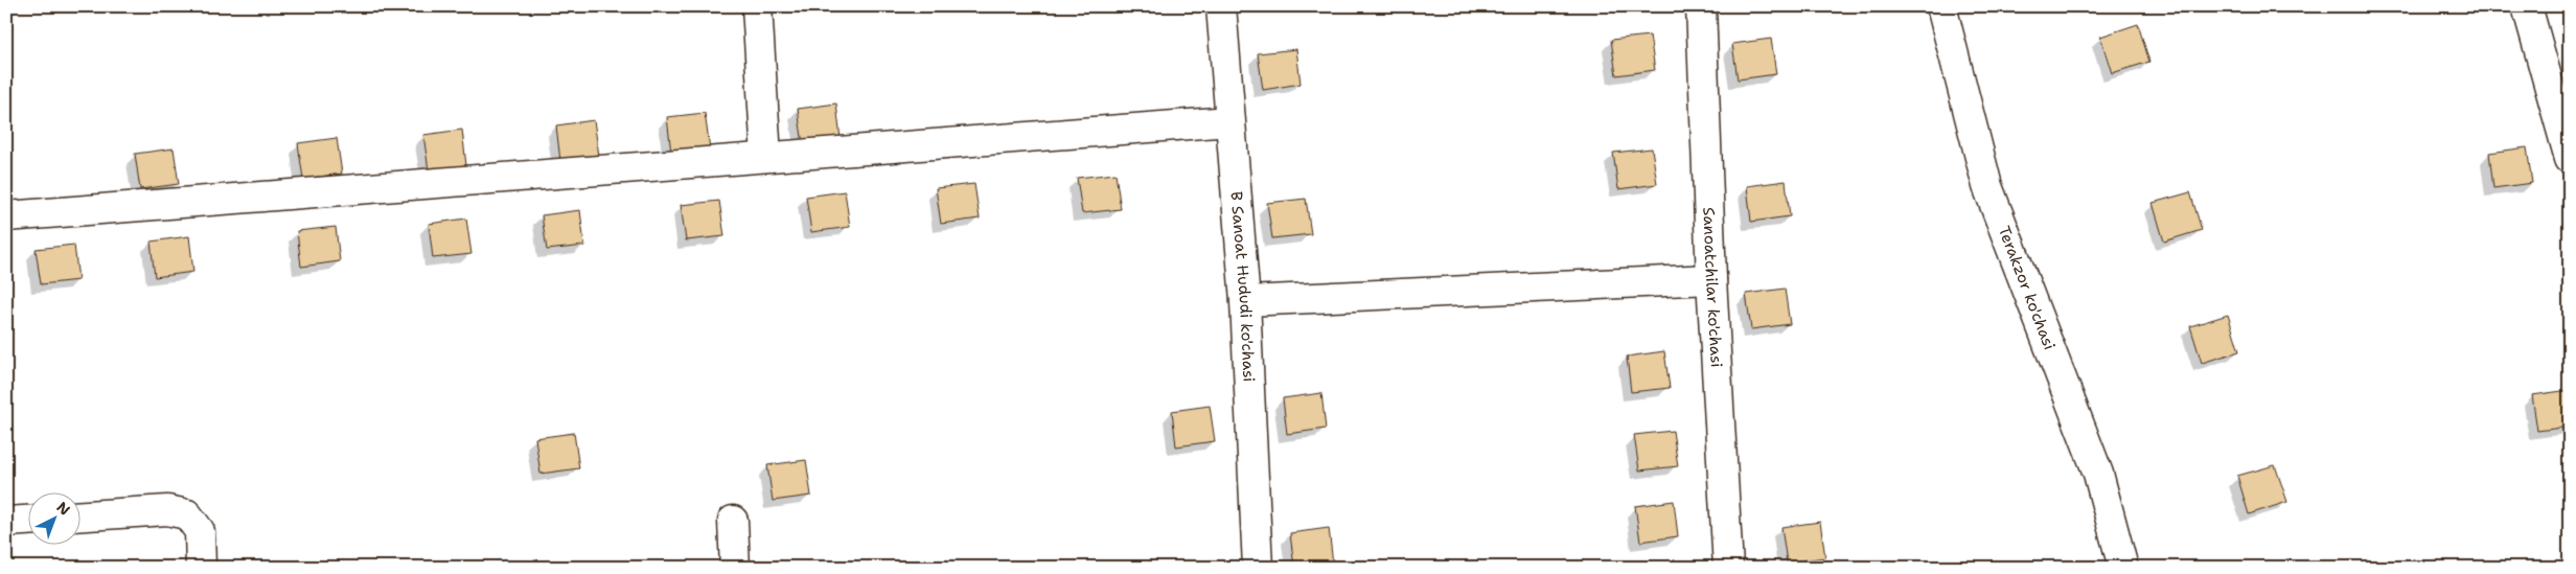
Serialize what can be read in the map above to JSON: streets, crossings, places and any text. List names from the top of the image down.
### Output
{
  "streets": {
    "street": ["B Sanoat Hududi ko'chasi", "Sanoatchilar ko'chasi", "Terakzor ko'chasi"]
  },
  "north": "top right"
}
